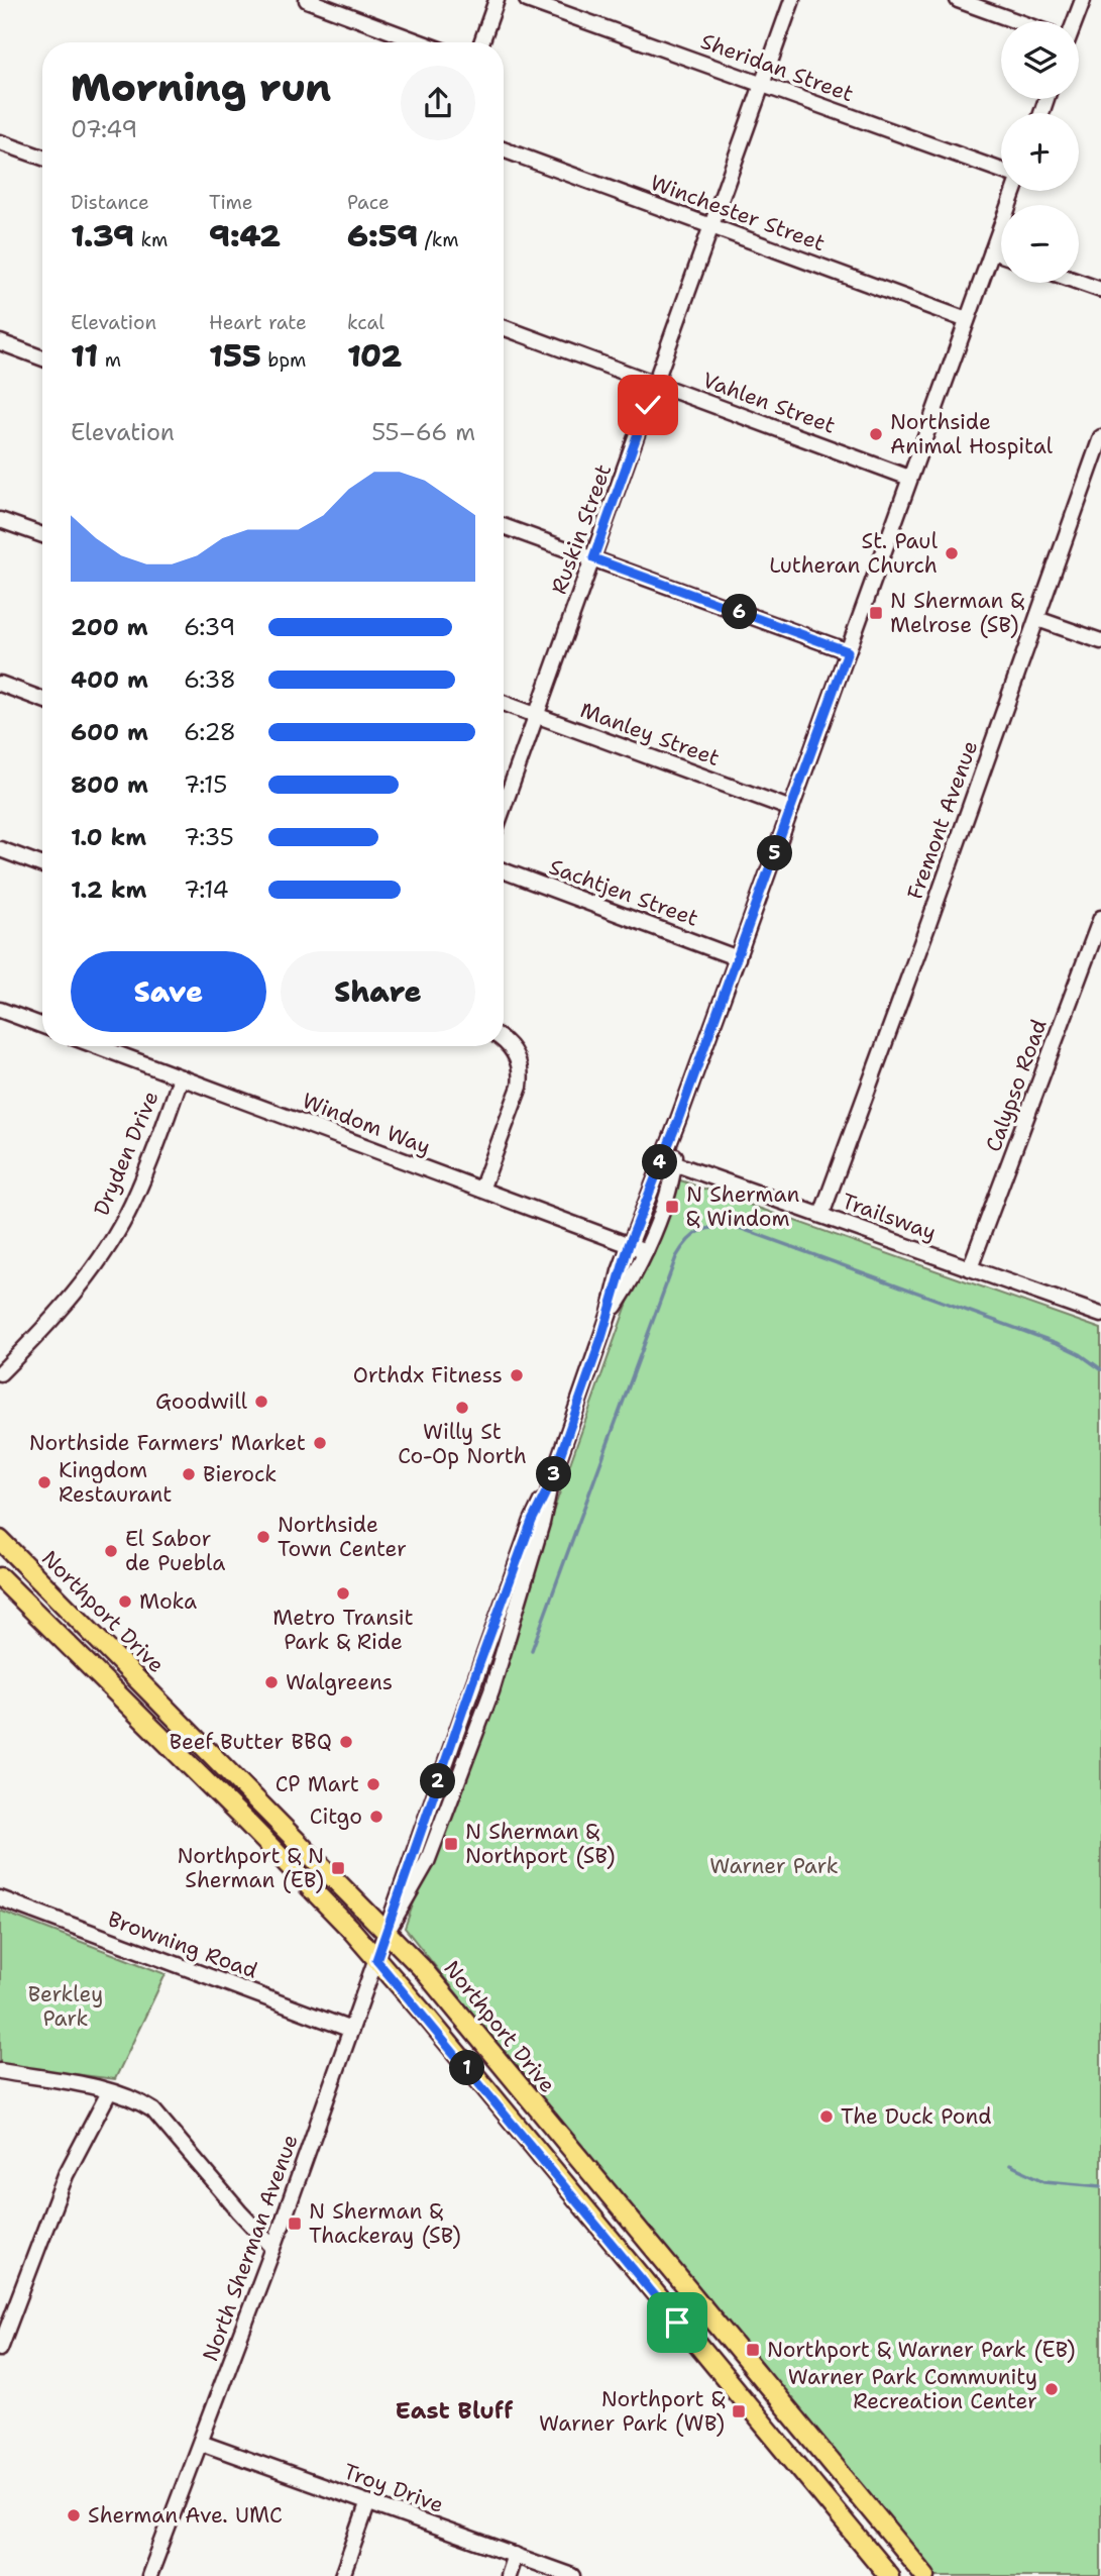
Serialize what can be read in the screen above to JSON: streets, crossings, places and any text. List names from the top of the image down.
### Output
{
  "streets": {
    "main road": ["Northport Drive"],
    "street": [
      "Sheridan Street",
      "Winchester Street",
      "Vahlen Street",
      "Ruskin Street",
      "Manley Street",
      "Fremont Avenue",
      "Sachtjen Street",
      "Calypso Road",
      "Windom Way",
      "Dryden Drive",
      "Trailsway",
      "Browning Road",
      "North Sherman Avenue",
      "Troy Drive"
    ]
  },
  "crossings": [
    ["Sheridan Street", "Ruskin Street"],
    ["Winchester Street", "Ruskin Street"],
    ["Winchester Street", "North Sherman Avenue"],
    ["Vahlen Street", "Ruskin Street"],
    ["Vahlen Street", "North Sherman Avenue"],
    ["Ruskin Street", "Manley Street"],
    ["Manley Street", "North Sherman Avenue"],
    ["Fremont Avenue", "Trailsway"],
    ["Sachtjen Street", "North Sherman Avenue"],
    ["Calypso Road", "Trailsway"],
    ["Windom Way", "Dryden Drive"],
    ["Windom Way", "North Sherman Avenue"],
    ["Trailsway", "North Sherman Avenue"],
    ["Northport Drive", "North Sherman Avenue"],
    ["Browning Road", "North Sherman Avenue"],
    ["North Sherman Avenue", "Troy Drive"]
  ],
  "districts": ["East Bluff"],
  "parks": ["Warner Park", "Berkley Park"],
  "places": {
    "other": [
      "Northside Animal Hospital",
      "St. Paul Lutheran Church",
      "Orthdx Fitness",
      "Goodwill",
      "Willy St Co-Op North",
      "Northside Farmers' Market",
      "Bierock",
      "Kingdom Restaurant",
      "Northside Town Center",
      "El Sabor de Puebla",
      "Metro Transit Park & Ride",
      "Moka",
      "Walgreens",
      "Beef Butter BBQ",
      "CP Mart",
      "Citgo",
      "The Duck Pond",
      "Warner Park Community Recreation Center",
      "Sherman Ave. UMC"
    ],
    "transit": [
      "N Sherman & Melrose (SB)",
      "N Sherman & Windom",
      "N Sherman & Northport (SB)",
      "Northport & N Sherman (EB)",
      "N Sherman & Thackeray (SB)",
      "Northport & Warner Park (EB)",
      "Northport & Warner Park (WB)"
    ]
  },
  "page": {
    "map_buttons": ["+", "−"],
    "heading": ["Morning run", "07:49"],
    "stats": [
      ["Distance", "1.39 km"],
      ["Time", "9:42"],
      ["Pace", "6:59 /km"],
      ["Elevation", "11 m"],
      ["Heart rate", "155 bpm"],
      ["kcal", "102"]
    ],
    "chart": ["Elevation", "55–66 m"],
    "pins": [
      "6",
      "5",
      "4",
      "3",
      "2",
      "1"
    ],
    "list": [
      {
        "name": "200 m",
        "note": "6:39"
      },
      {
        "name": "400 m",
        "note": "6:38"
      },
      {
        "name": "600 m",
        "note": "6:28"
      },
      {
        "name": "800 m",
        "note": "7:15"
      },
      {
        "name": "1.0 km",
        "note": "7:35"
      },
      {
        "name": "1.2 km",
        "note": "7:14"
      }
    ],
    "buttons": ["Save", "Share"]
  }
}
